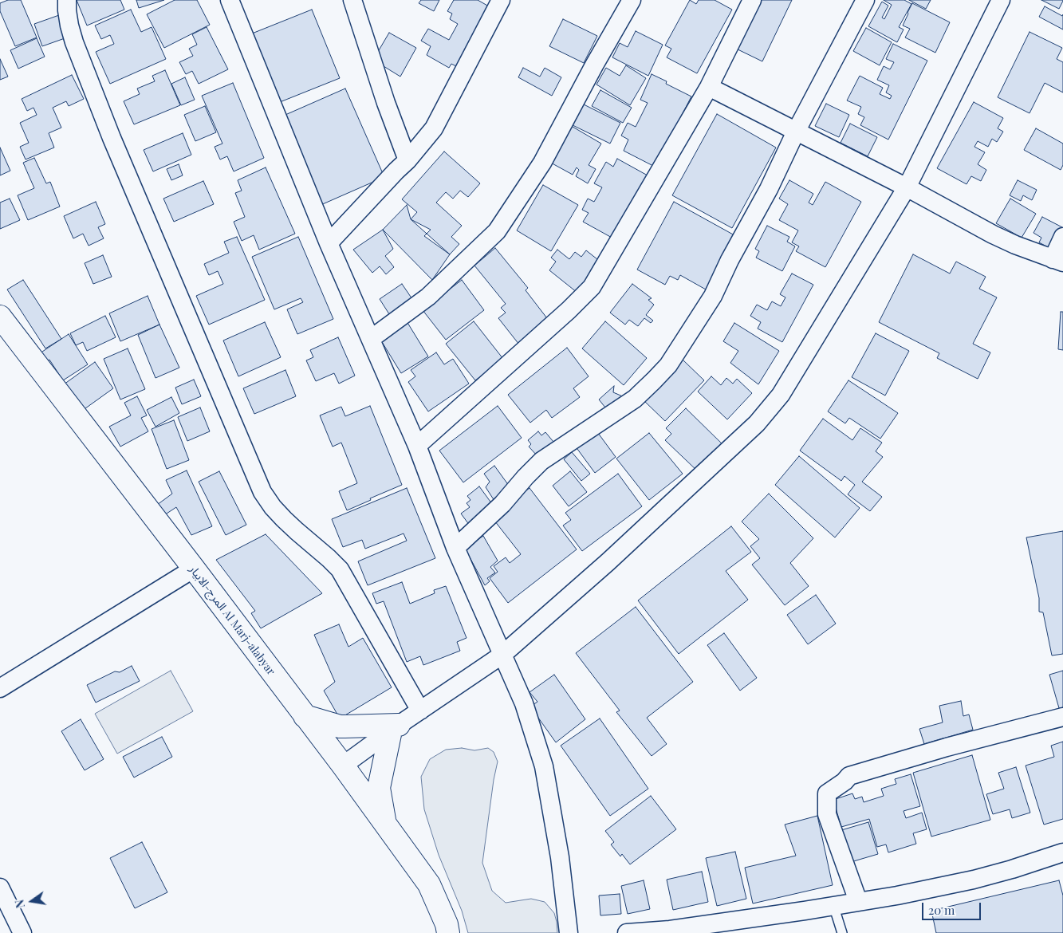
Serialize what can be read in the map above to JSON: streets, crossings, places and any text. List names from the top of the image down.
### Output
{
  "streets": {
    "main road": ["المرج-الابيار Al Marj-alabyar"]
  },
  "scale_bar": "20 m",
  "north": "left"
}
